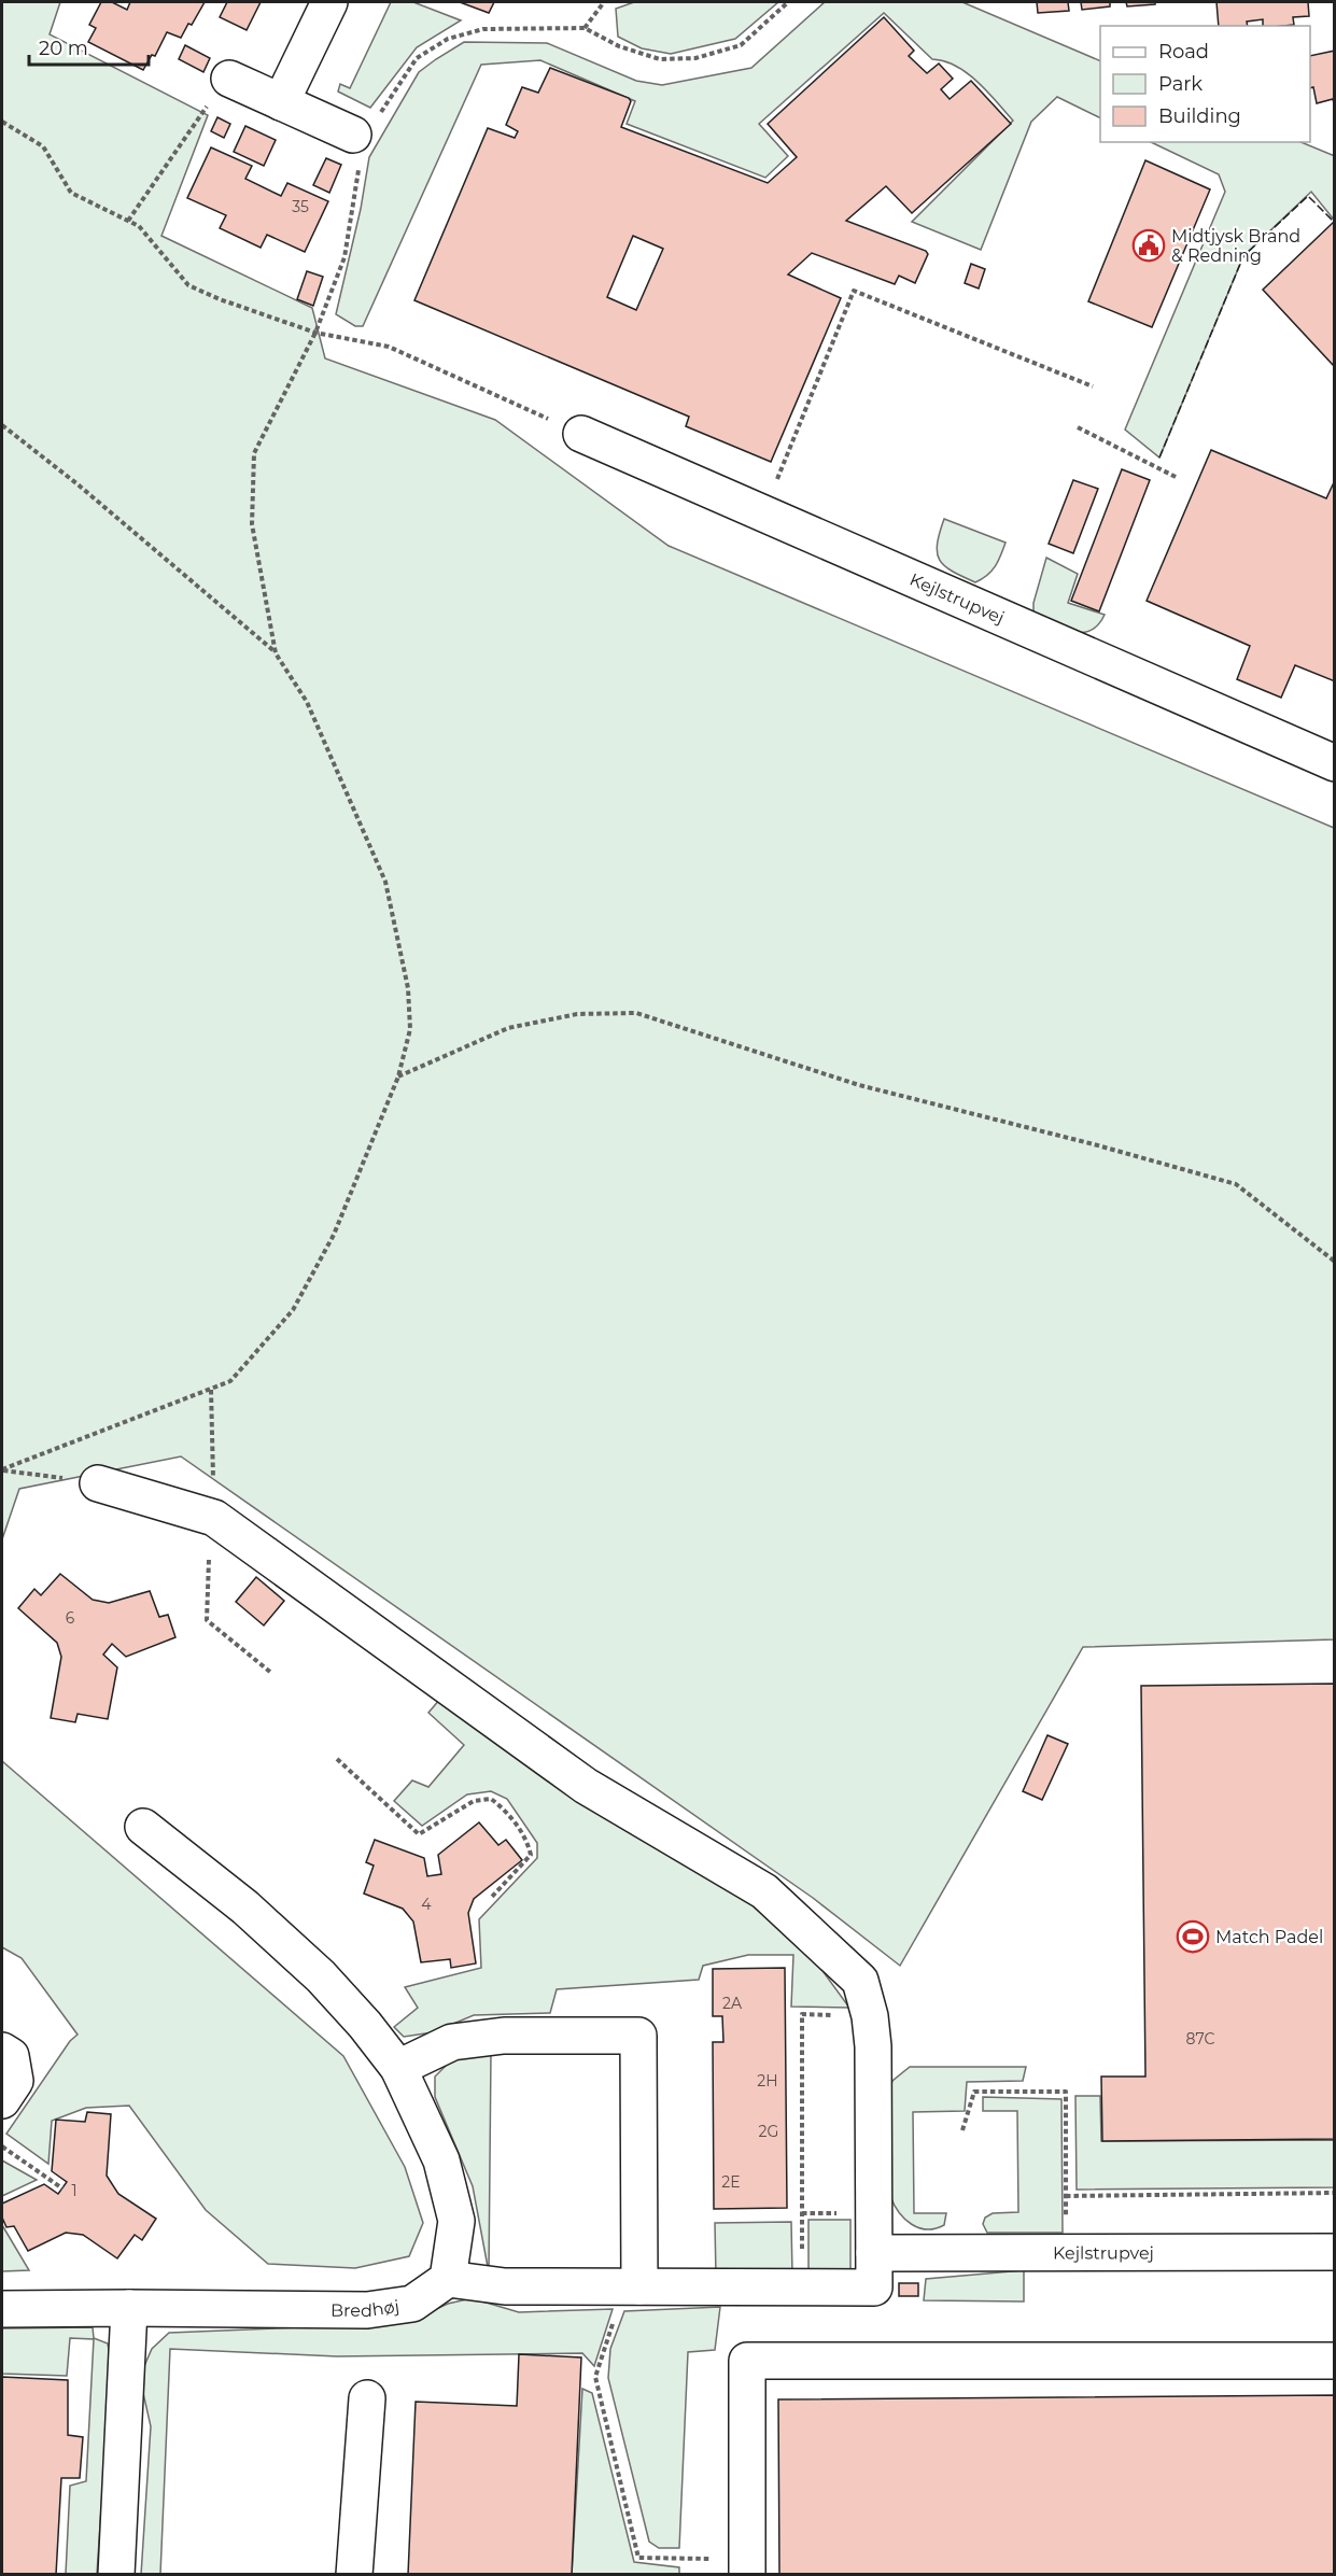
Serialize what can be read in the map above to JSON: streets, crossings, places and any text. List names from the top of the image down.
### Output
{
  "streets": {
    "street": ["Kejlstrupvej", "Bredhøj"]
  },
  "places": {
    "public building": ["Midtjysk Brand & Redning"],
    "sports": ["Match Padel"]
  },
  "house_numbers": [
    "35",
    "6",
    "4",
    "2A",
    "87C",
    "2H",
    "2G",
    "2E",
    "1"
  ],
  "legend": ["Road", "Park", "Building"],
  "scale_bar": "20 m"
}
